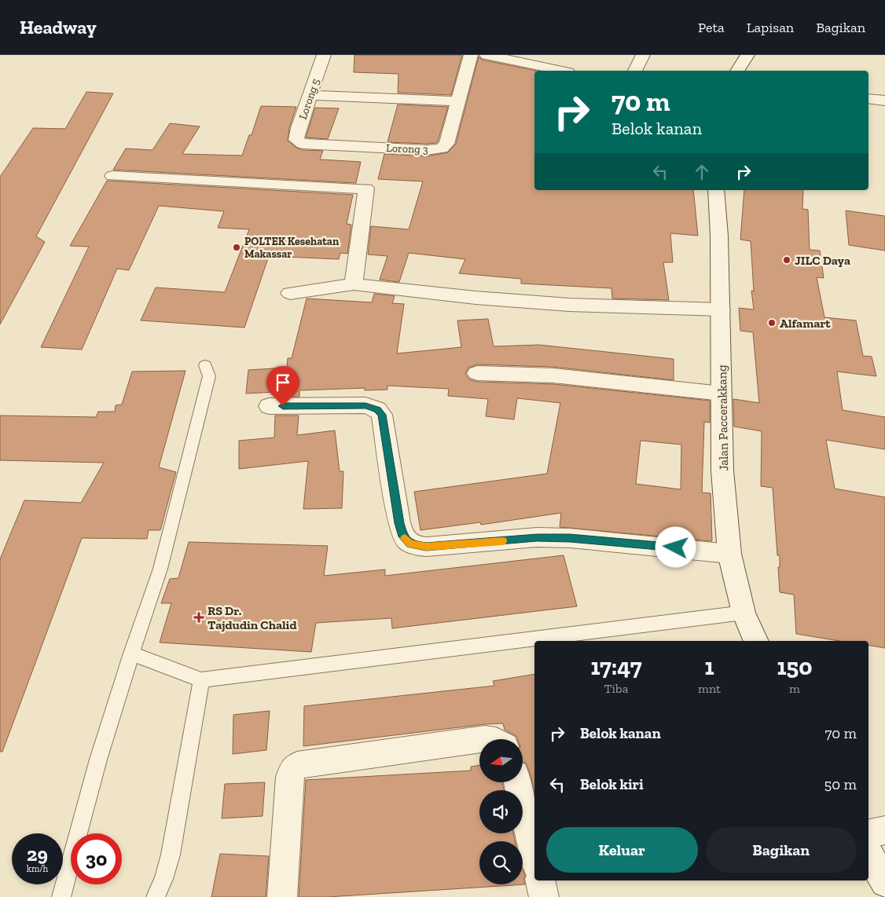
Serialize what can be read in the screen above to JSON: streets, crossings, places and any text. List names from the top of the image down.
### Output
{
  "streets": {
    "street": ["Lorong 5", "Lorong 3", "Jalan Paccerakkang"]
  },
  "crossings": [
    ["Lorong 5", "Lorong 3"]
  ],
  "places": {
    "other": ["POLTEK Kesehatan Makassar", "JILC Daya", "Alfamart"],
    "health": ["RS Dr. Tajdudin Chalid"]
  },
  "north": "left",
  "page": {
    "header": "Headway",
    "nav": ["Peta", "Lapisan", "Bagikan"],
    "turn": ["70 m", "Belok kanan"],
    "eta": [
      "17:47",
      "Tiba",
      "1",
      "mnt",
      "150",
      "m"
    ],
    "list": [
      {
        "name": "Belok kanan",
        "value": "70 m"
      },
      {
        "name": "Belok kiri",
        "value": "50 m"
      }
    ],
    "buttons": ["Keluar", "Bagikan"],
    "speed": "29 km/h",
    "limit": "30"
  }
}
